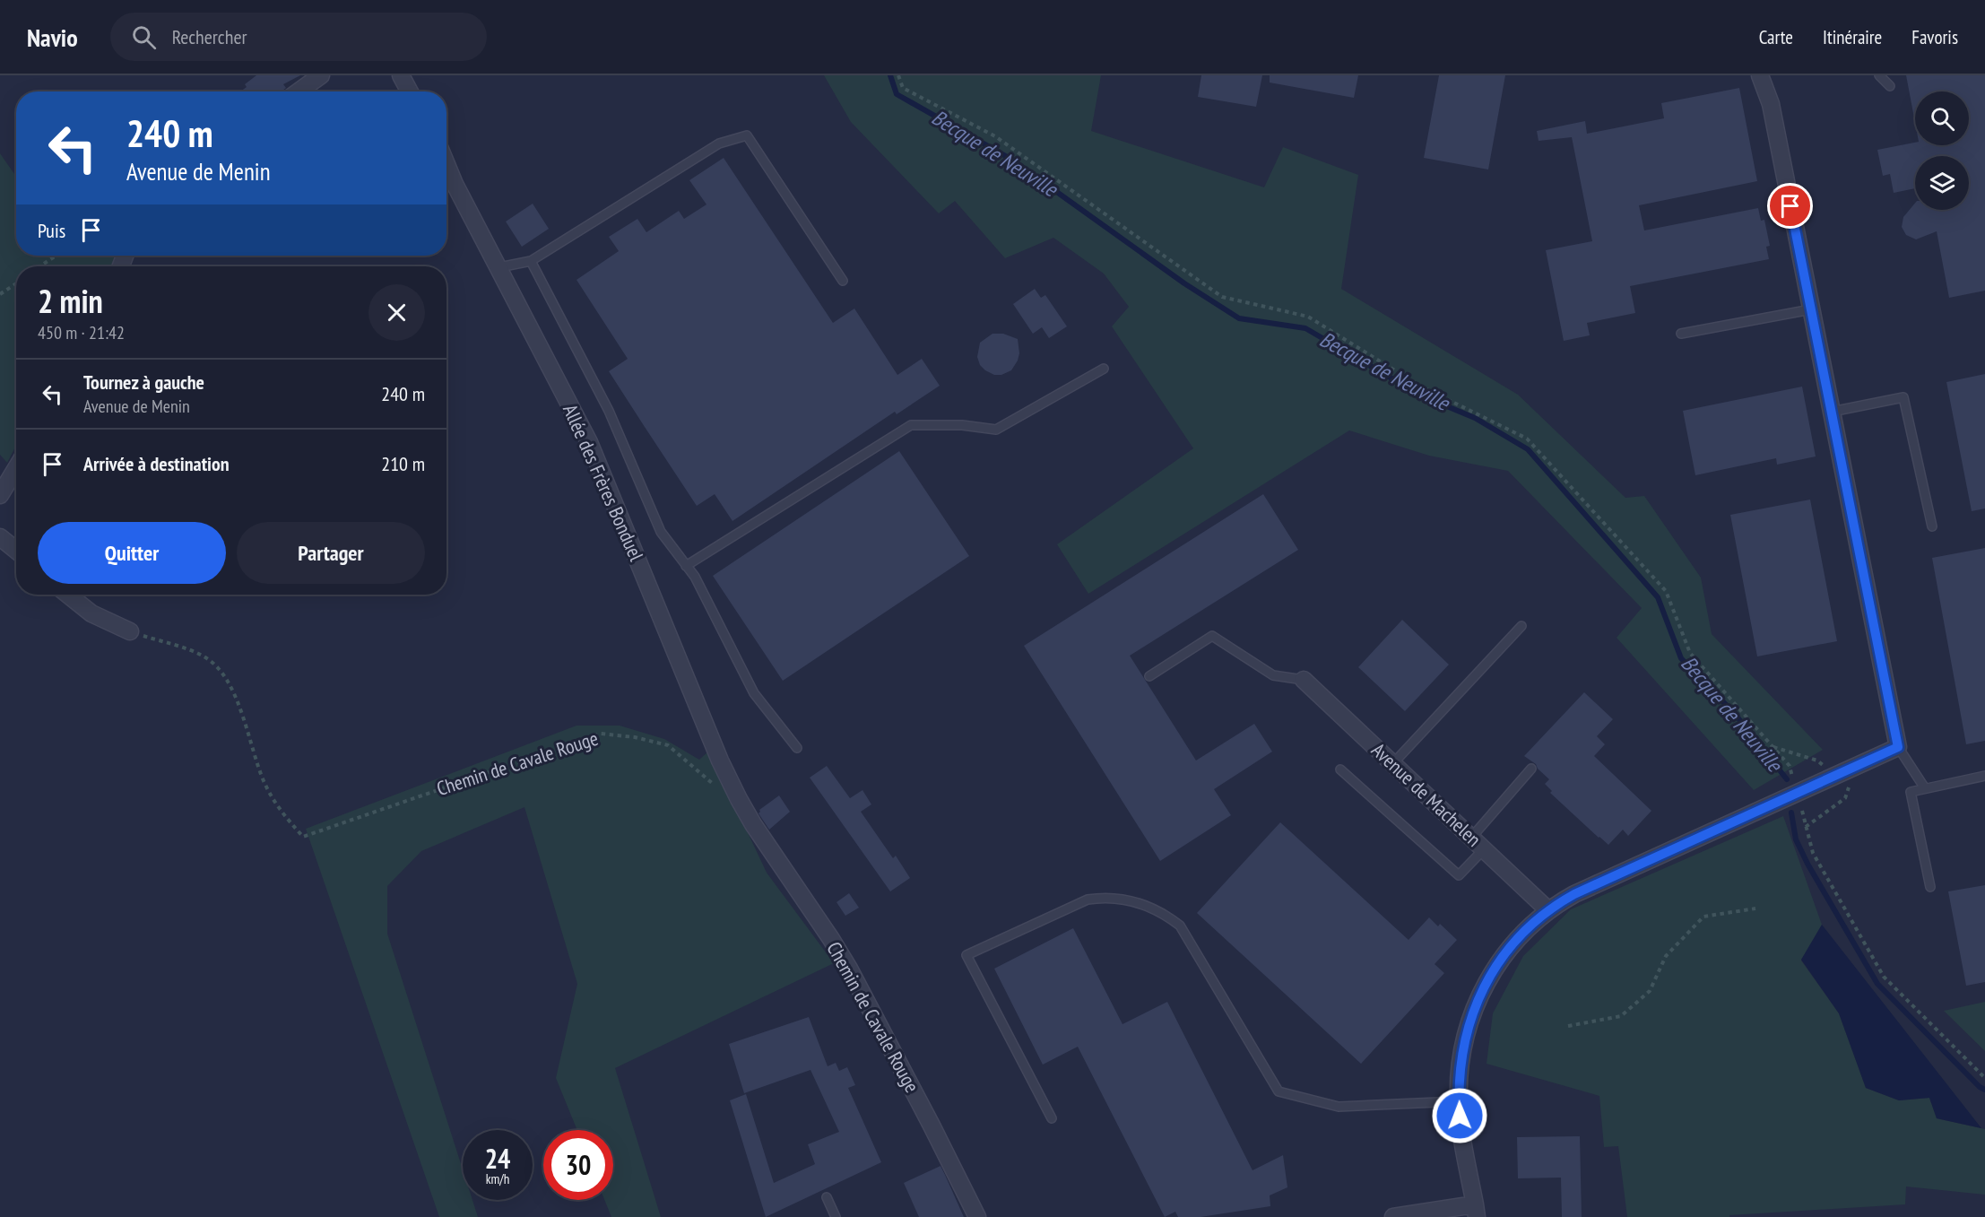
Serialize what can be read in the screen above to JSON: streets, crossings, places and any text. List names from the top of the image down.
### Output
{
  "streets": {
    "street": ["Allée des Frères Bonduel", "Chemin de Cavale Rouge", "Avenue de Machelen"]
  },
  "crossings": [
    ["Allée des Frères Bonduel", "Chemin de Cavale Rouge"]
  ],
  "water": ["Becque de Neuville"],
  "page": {
    "header": "Navio",
    "search": "Rechercher",
    "nav": ["Carte", "Itinéraire", "Favoris"],
    "turn": ["240 m", "Avenue de Menin"],
    "then": "Puis",
    "heading": ["2 min", "450 m · 21:42"],
    "list": [
      {
        "name": "Tournez à gauche",
        "note": "Avenue de Menin",
        "value": "240 m"
      },
      {
        "name": "Arrivée à destination",
        "value": "210 m"
      }
    ],
    "buttons": ["Quitter", "Partager"],
    "speed": "24 km/h",
    "limit": "30"
  }
}
